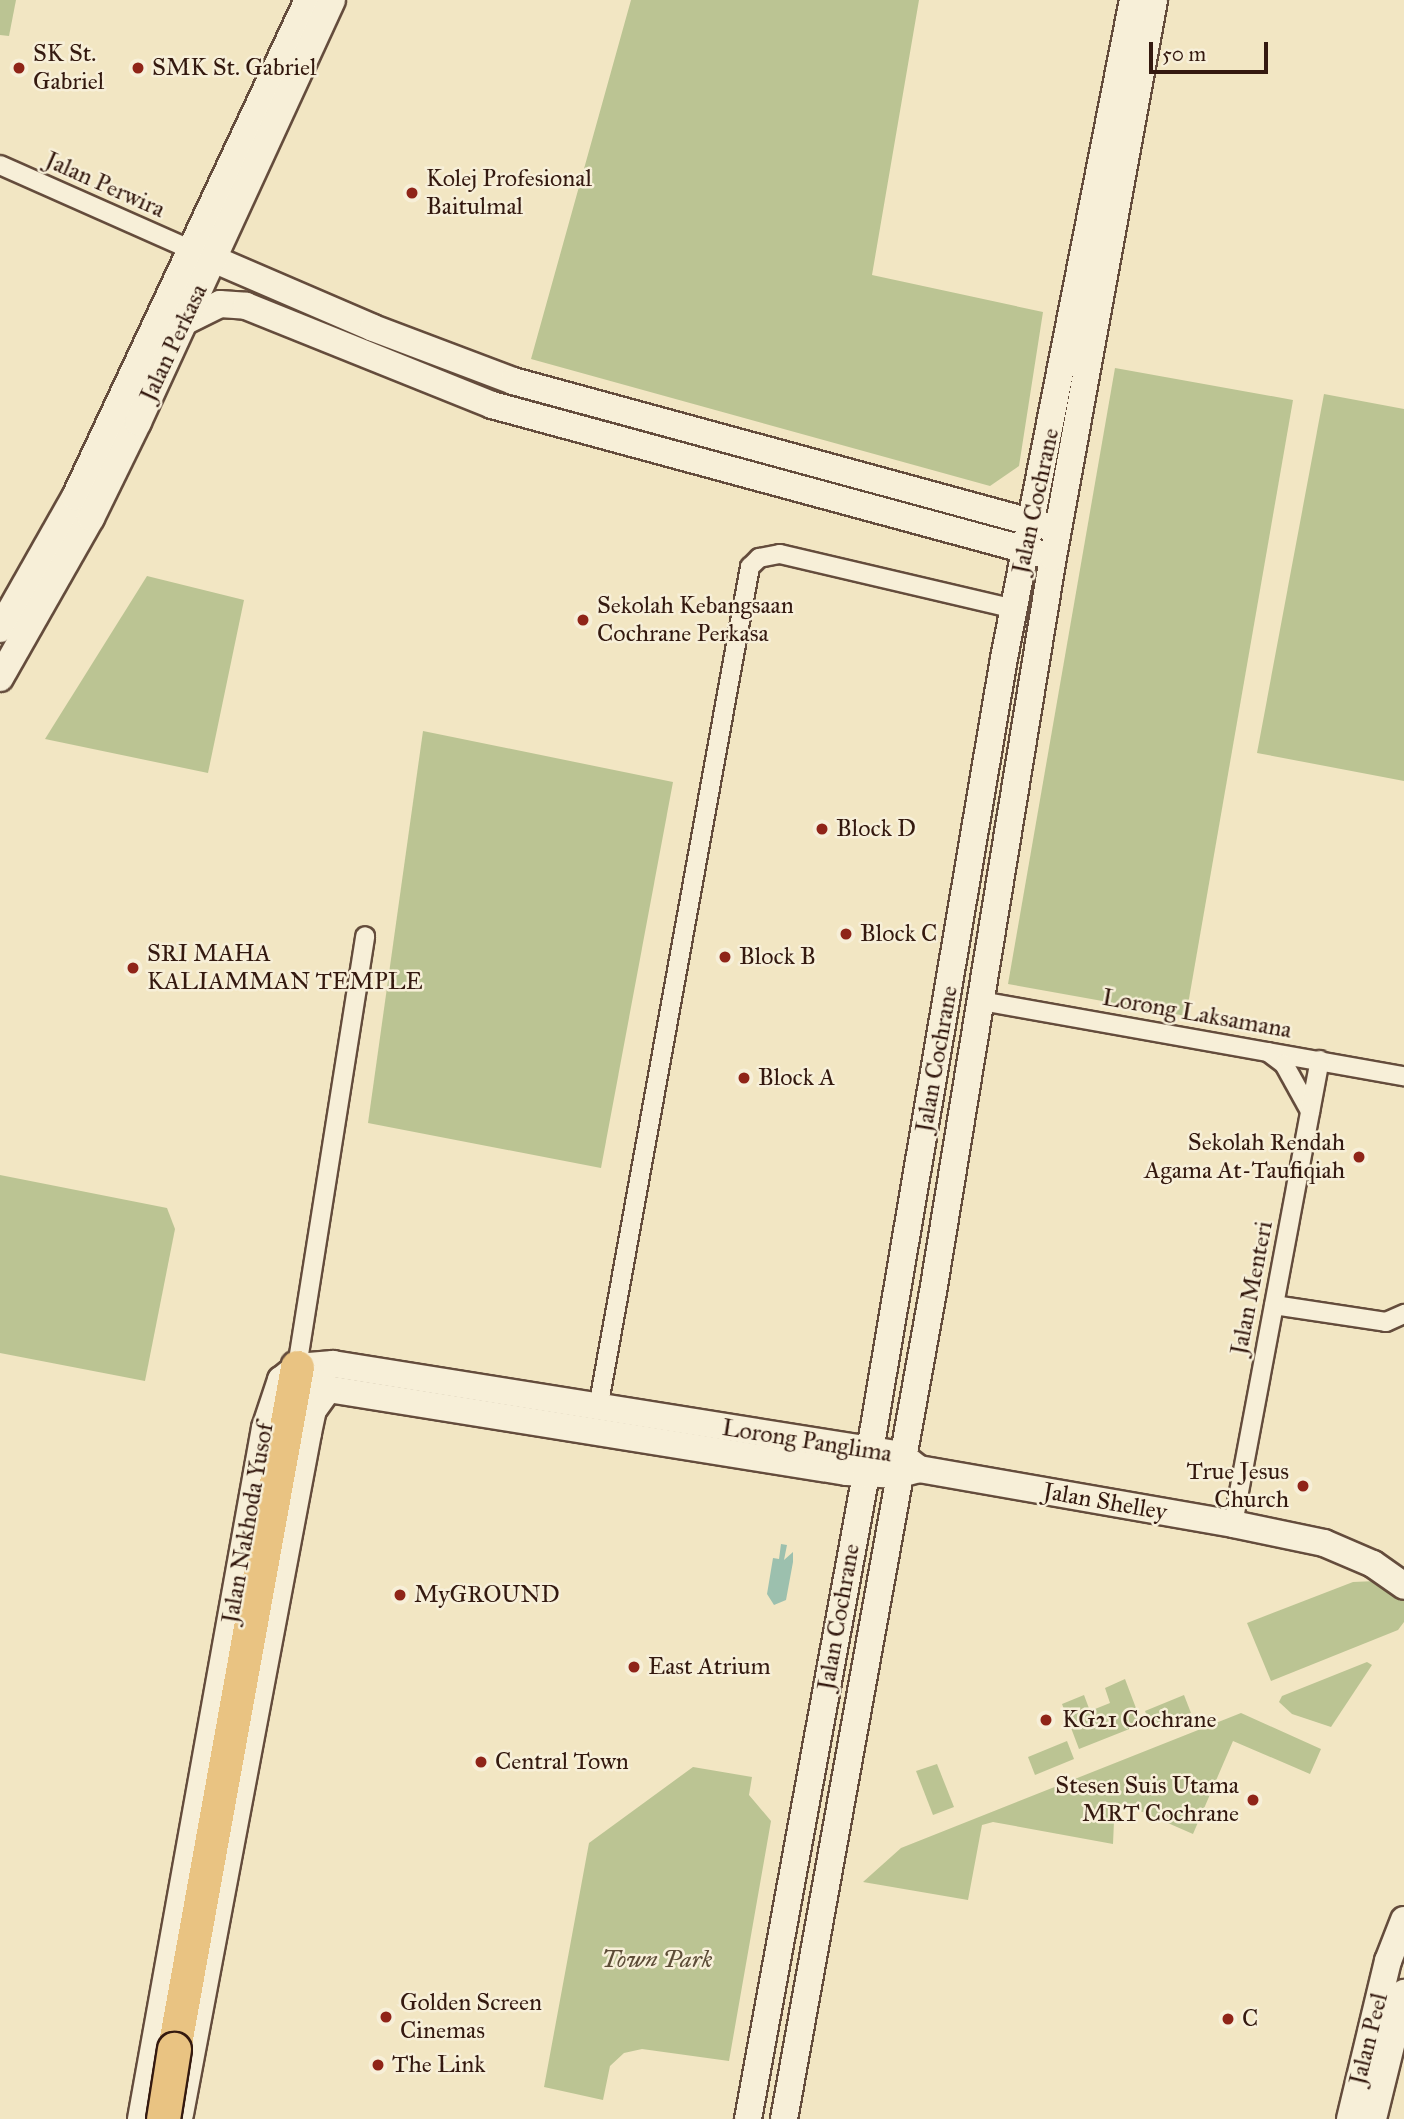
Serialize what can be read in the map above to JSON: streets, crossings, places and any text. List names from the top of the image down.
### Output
{
  "streets": {
    "street": [
      "Jalan Perwira",
      "Jalan Perkasa",
      "Jalan Cochrane",
      "Lorong Laksamana",
      "Jalan Menteri",
      "Lorong Panglima",
      "Jalan Shelley",
      "Jalan Nakhoda Yusof",
      "Jalan Peel"
    ]
  },
  "crossings": [
    ["Jalan Perwira", "Jalan Perkasa"],
    ["Jalan Cochrane", "Lorong Laksamana"],
    ["Jalan Cochrane", "Lorong Panglima"],
    ["Jalan Cochrane", "Jalan Shelley"],
    ["Lorong Laksamana", "Jalan Menteri"],
    ["Jalan Menteri", "Jalan Shelley"],
    ["Lorong Panglima", "Jalan Shelley"],
    ["Lorong Panglima", "Jalan Nakhoda Yusof"]
  ],
  "parks": ["Town Park"],
  "places": [
    "SK St. Gabriel",
    "SMK St. Gabriel",
    "Kolej Profesional Baitulmal",
    "Sekolah Kebangsaan Cochrane Perkasa",
    "Block D",
    "Block C",
    "Block B",
    "SRI MAHA KALIAMMAN TEMPLE",
    "Block A",
    "Sekolah Rendah Agama At-Taufiqiah",
    "True Jesus Church",
    "MyGROUND",
    "East Atrium",
    "KG21 Cochrane",
    "Central Town",
    "Stesen Suis Utama MRT Cochrane",
    "Golden Screen Cinemas",
    "C",
    "The Link"
  ],
  "scale_bar": "50 m"
}
